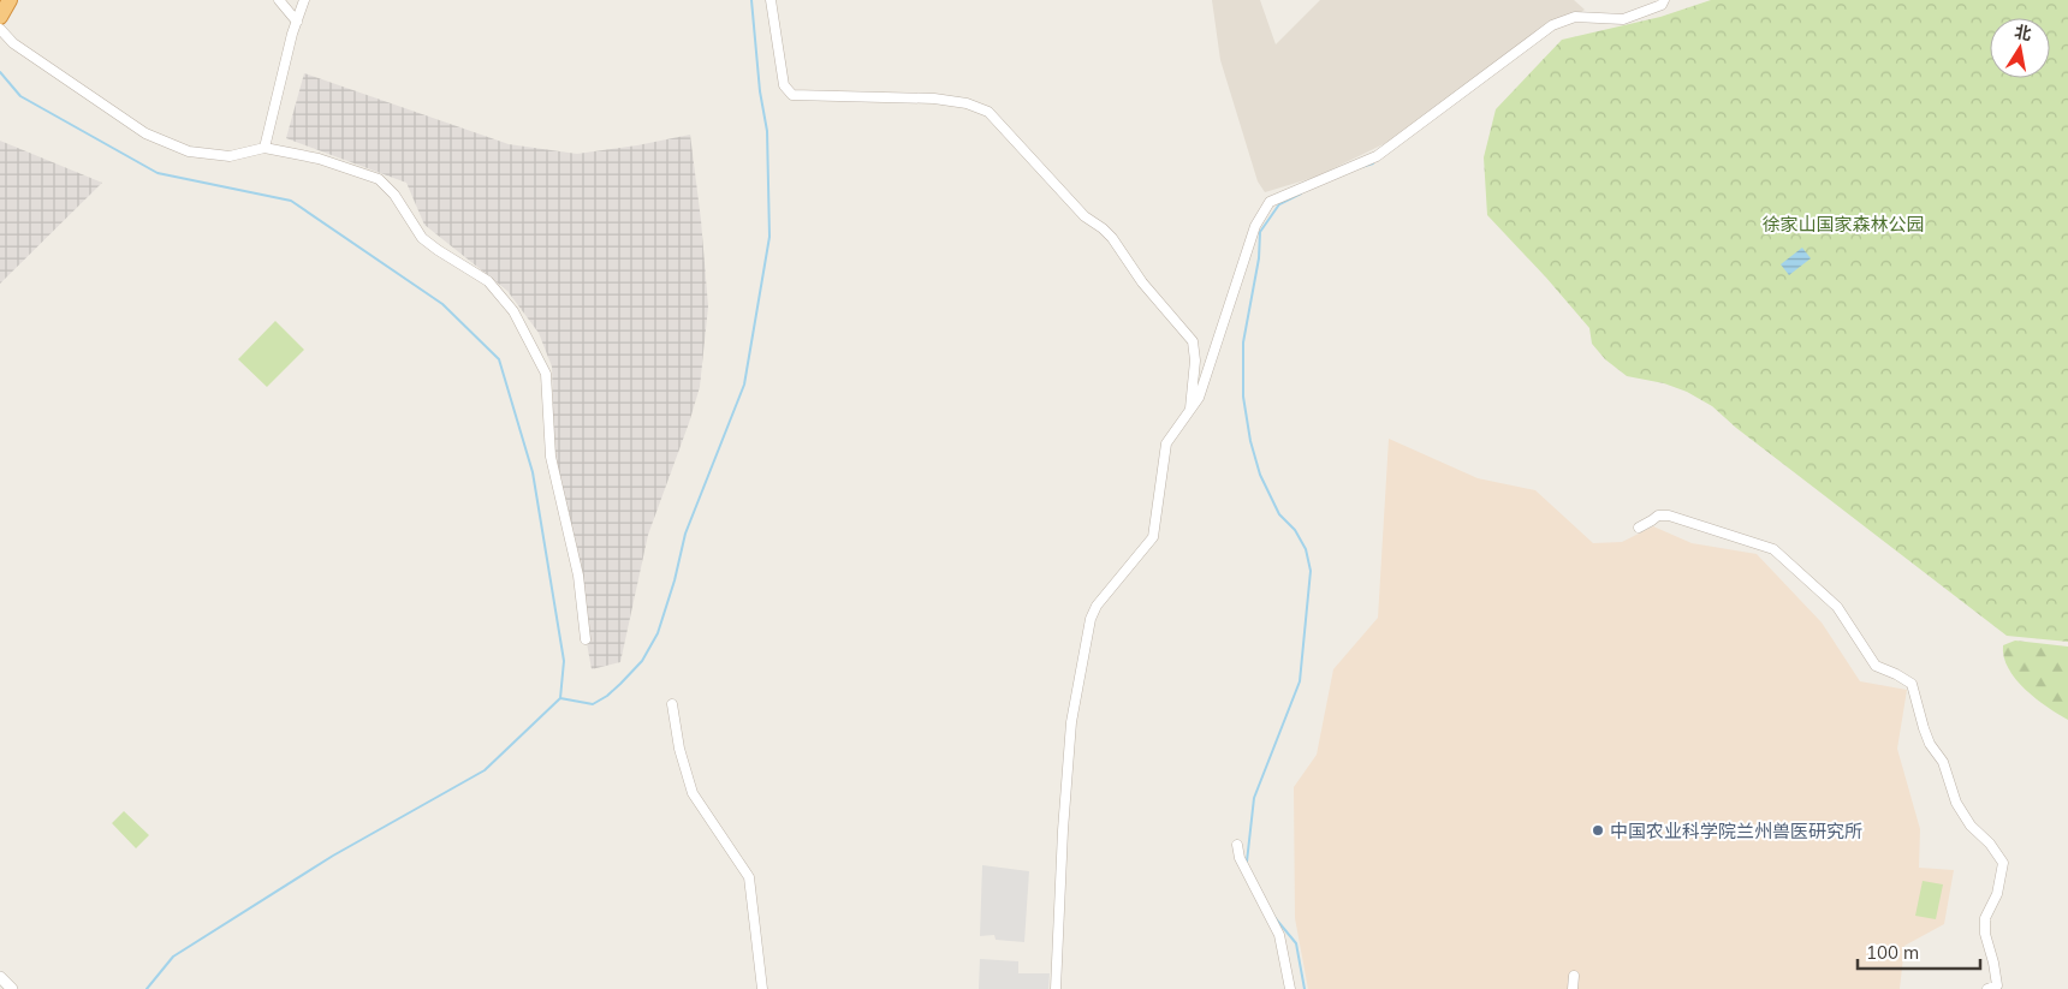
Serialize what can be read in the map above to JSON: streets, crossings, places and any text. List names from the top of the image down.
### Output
{
  "parks": ["徐家山国家森林公园"],
  "places": ["中国农业科学院兰州兽医研究所"],
  "scale_bar": "100 m",
  "north": "top"
}
